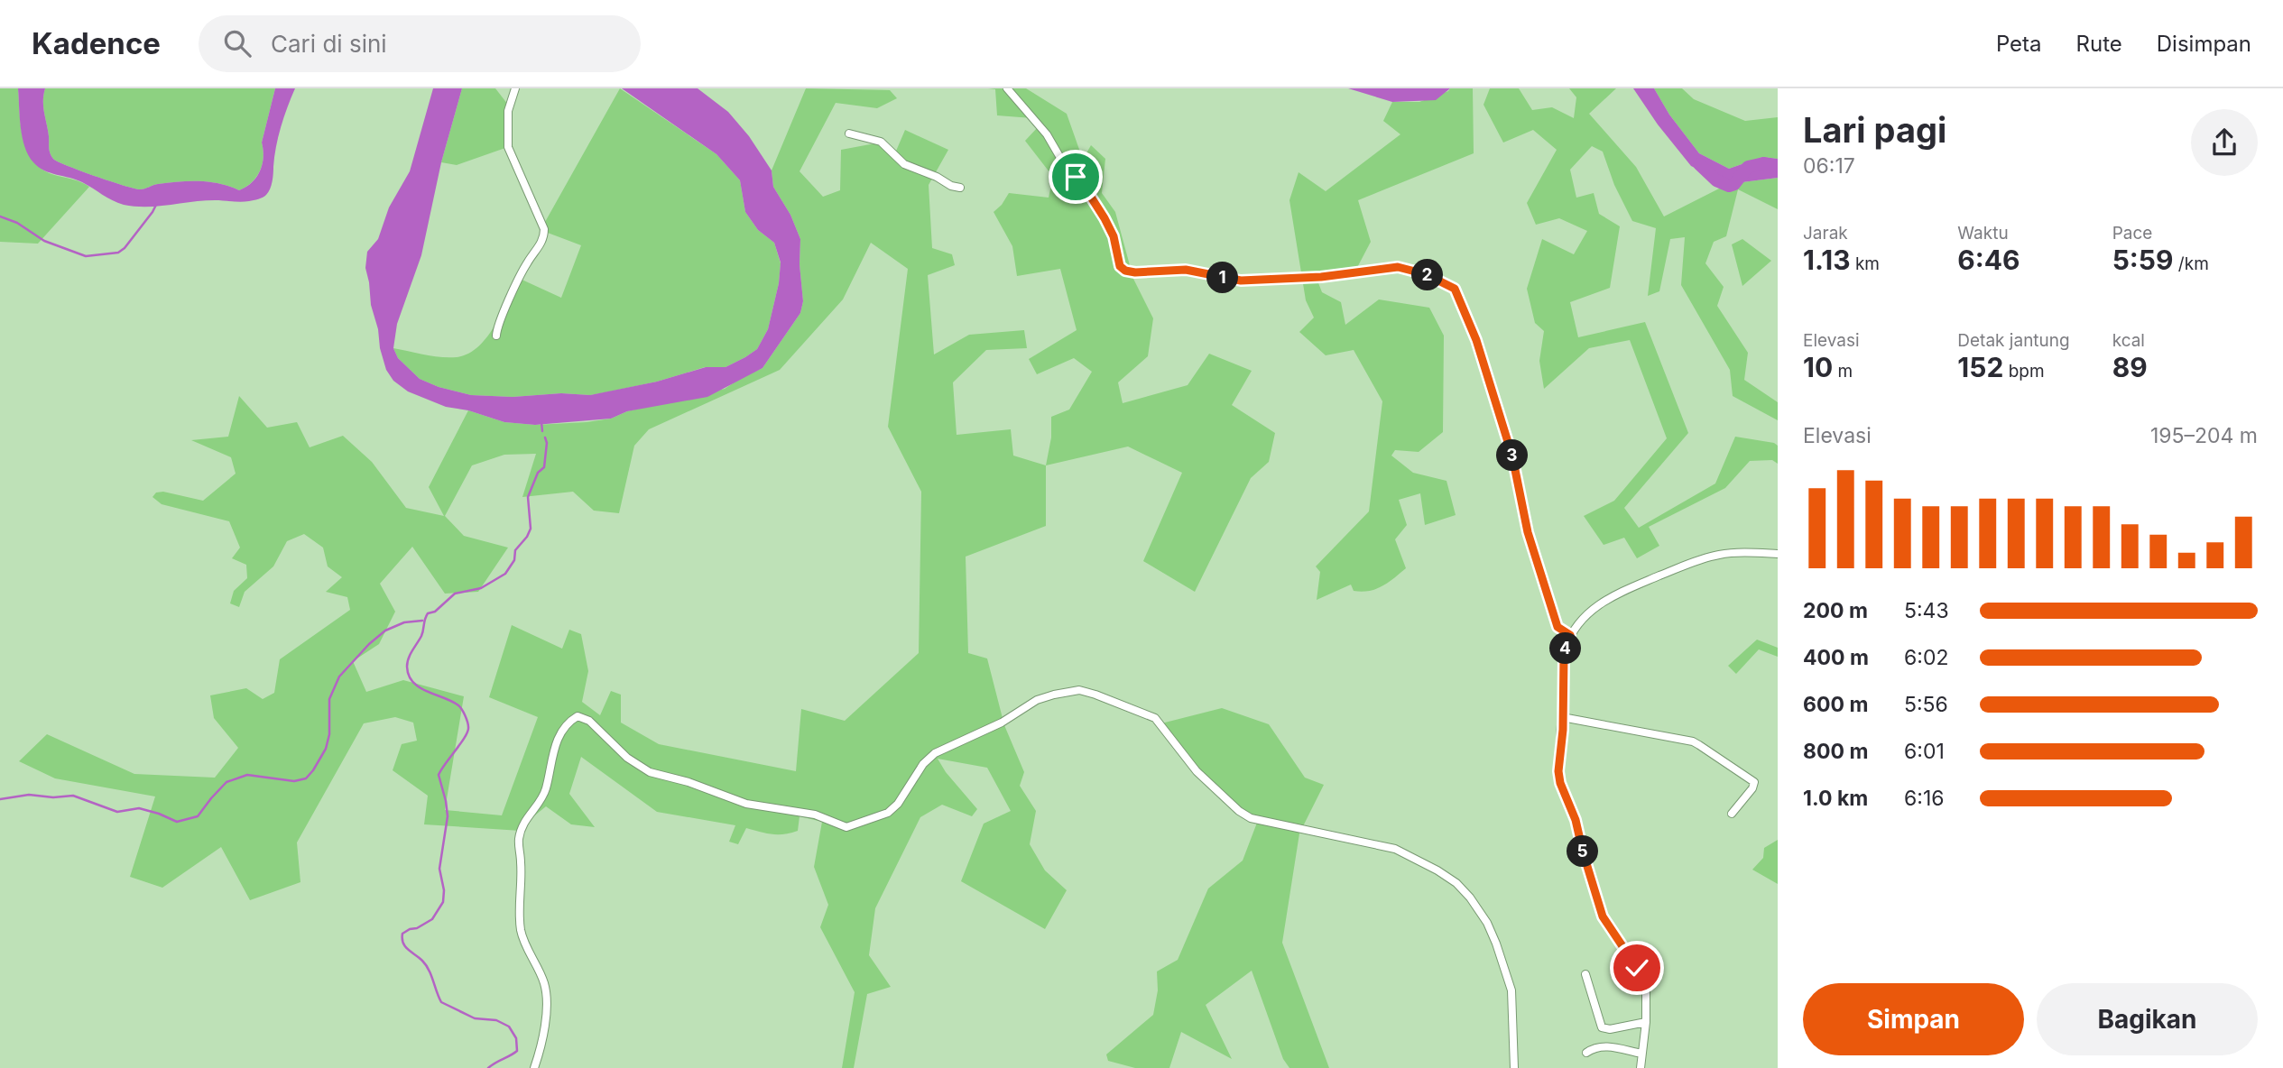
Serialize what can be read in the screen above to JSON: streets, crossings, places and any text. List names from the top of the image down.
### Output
{
  "page": {
    "header": "Kadence",
    "search": "Cari di sini",
    "nav": ["Peta", "Rute", "Disimpan"],
    "heading": ["Lari pagi", "06:17"],
    "stats": [
      ["Jarak", "1.13 km"],
      ["Waktu", "6:46"],
      ["Pace", "5:59 /km"],
      ["Elevasi", "10 m"],
      ["Detak jantung", "152 bpm"],
      ["kcal", "89"]
    ],
    "pins": [
      "2",
      "1",
      "3",
      "4",
      "5"
    ],
    "chart": ["Elevasi", "195–204 m"],
    "list": [
      {
        "name": "200 m",
        "note": "5:43"
      },
      {
        "name": "400 m",
        "note": "6:02"
      },
      {
        "name": "600 m",
        "note": "5:56"
      },
      {
        "name": "800 m",
        "note": "6:01"
      },
      {
        "name": "1.0 km",
        "note": "6:16"
      }
    ],
    "buttons": ["Simpan", "Bagikan"]
  }
}
